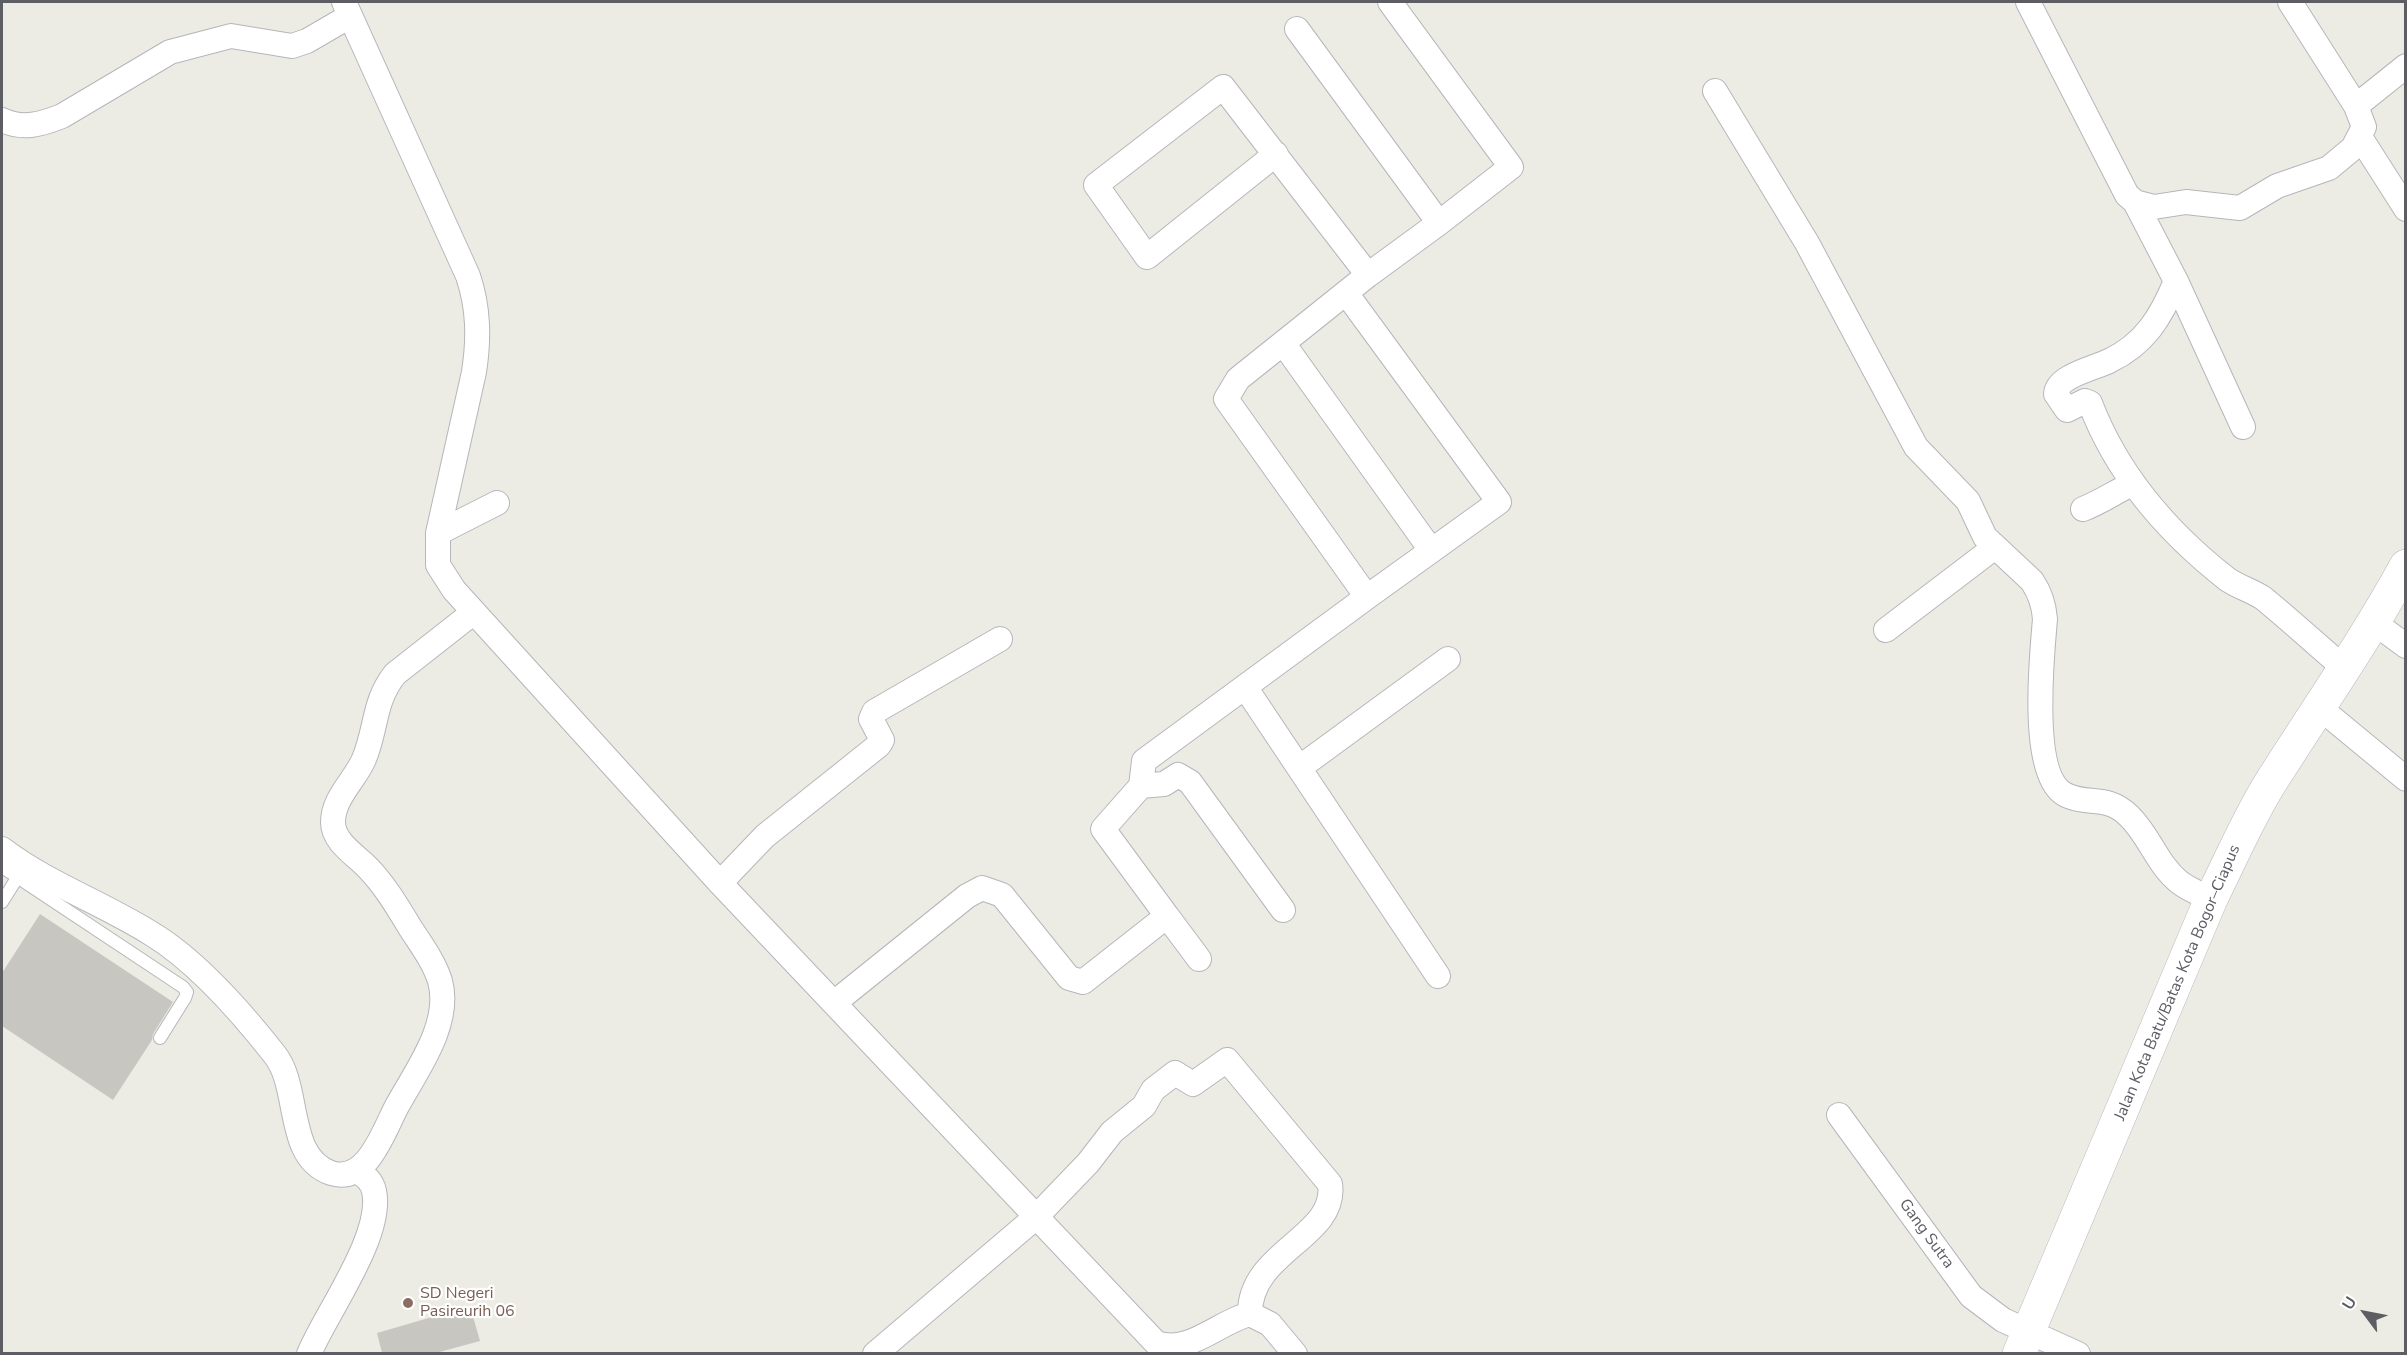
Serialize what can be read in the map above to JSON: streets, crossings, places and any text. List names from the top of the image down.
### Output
{
  "streets": {
    "main road": ["Jalan Kota Batu/Batas Kota Bogor–Ciapus"],
    "street": ["Gang Sutra"]
  },
  "crossings": [
    ["Jalan Kota Batu/Batas Kota Bogor–Ciapus", "Gang Sutra"]
  ],
  "places": ["SD Negeri Pasireurih 06"],
  "north": "top left"
}
